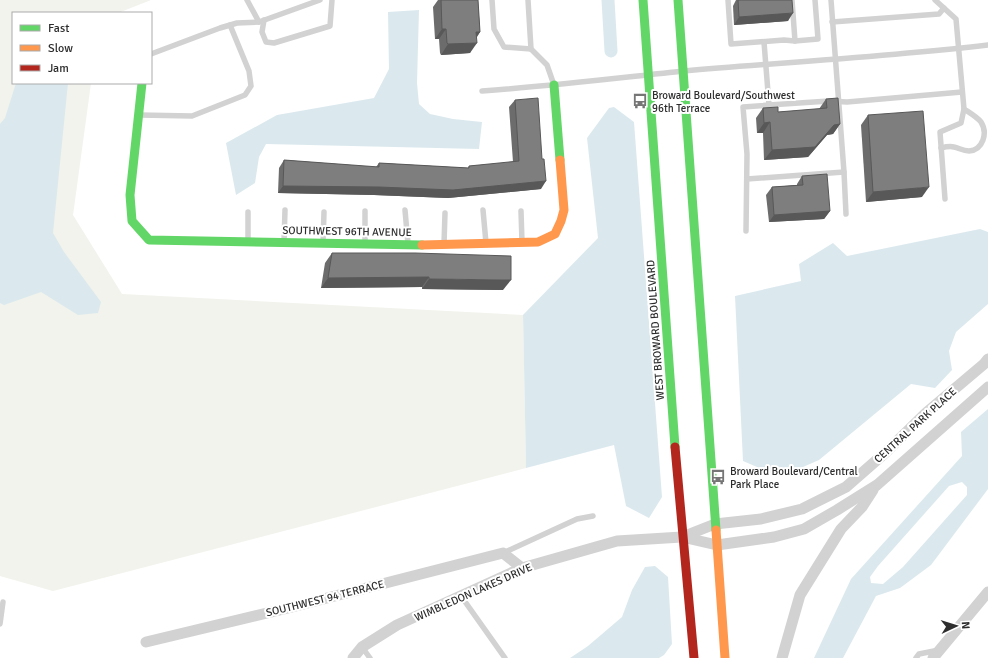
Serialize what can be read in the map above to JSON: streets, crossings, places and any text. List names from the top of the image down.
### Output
{
  "streets": {
    "main road": ["SOUTHWEST 96TH AVENUE", "WEST BROWARD BOULEVARD"],
    "street": ["CENTRAL PARK PLACE", "WIMBLEDON LAKES DRIVE", "SOUTHWEST 94 TERRACE"]
  },
  "crossings": [
    ["WEST BROWARD BOULEVARD", "CENTRAL PARK PLACE"],
    ["WEST BROWARD BOULEVARD", "WIMBLEDON LAKES DRIVE"],
    ["CENTRAL PARK PLACE", "WIMBLEDON LAKES DRIVE"]
  ],
  "places": {
    "bus stop": ["Broward Boulevard/Southwest 96th Terrace", "Broward Boulevard/Central Park Place"]
  },
  "legend": ["Fast", "Slow", "Jam"],
  "north": "right"
}
